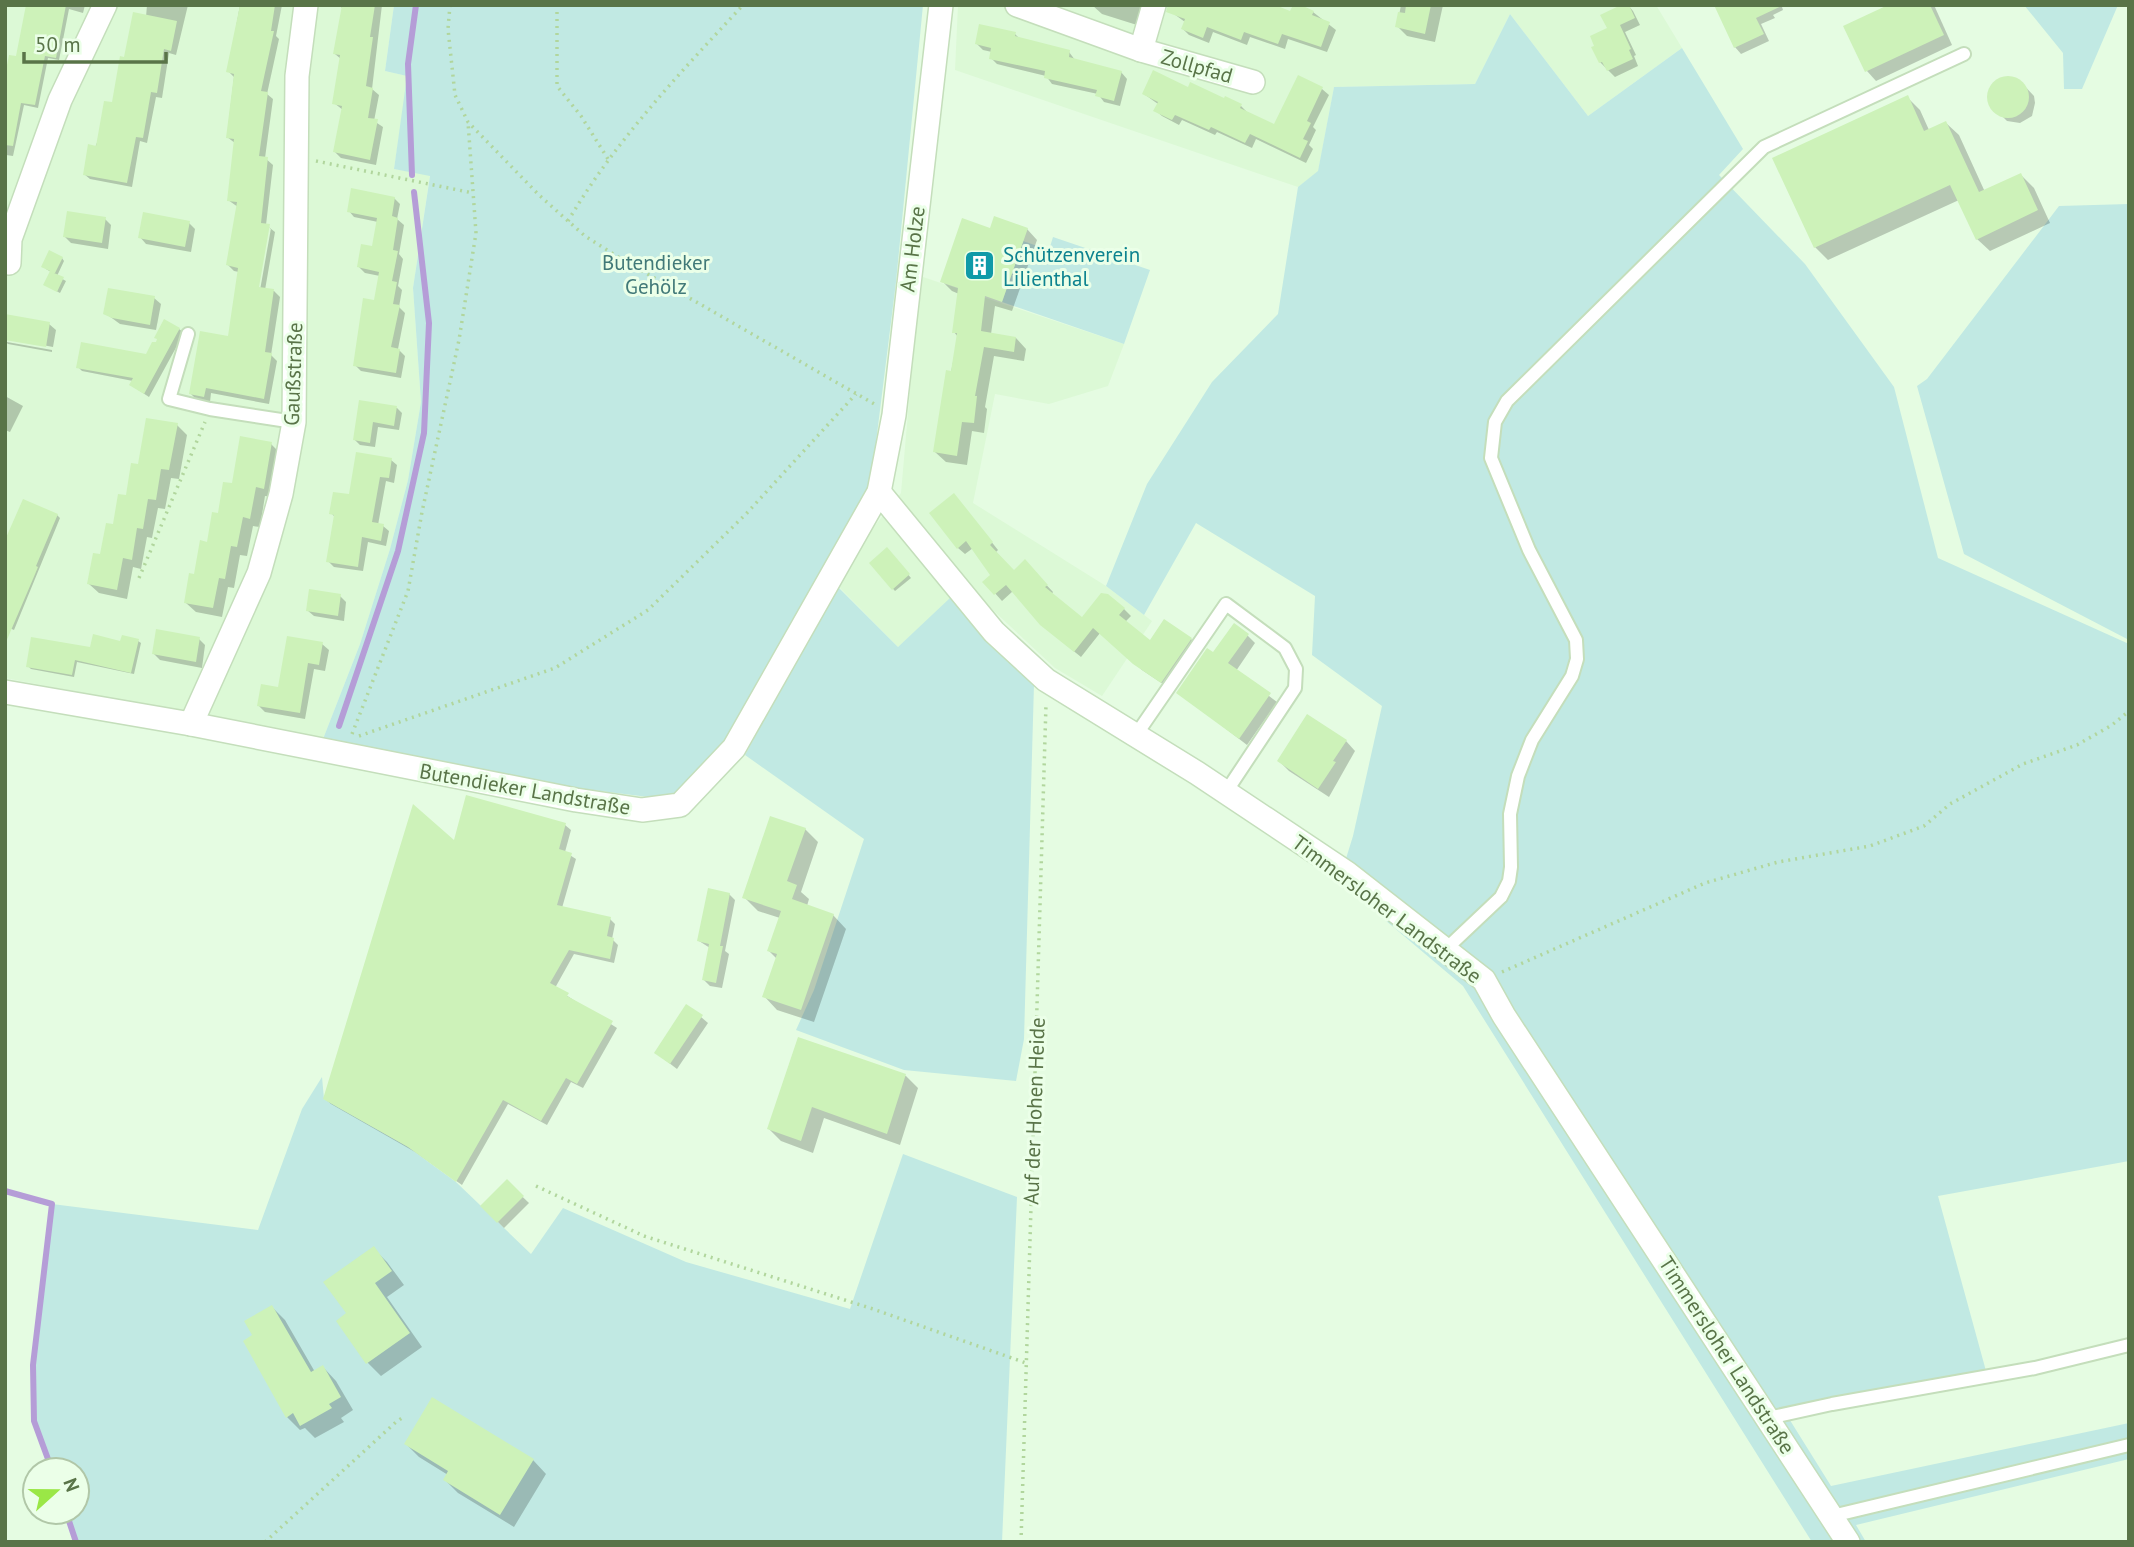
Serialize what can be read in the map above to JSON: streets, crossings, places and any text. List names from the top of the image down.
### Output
{
  "streets": {
    "street": [
      "Zollpfad",
      "Am Holze",
      "Gaußstraße",
      "Butendieker Landstraße",
      "Timmersloher Landstraße"
    ],
    "path": ["Auf der Hohen Heide"]
  },
  "crossings": [
    ["Am Holze", "Butendieker Landstraße"],
    ["Am Holze", "Timmersloher Landstraße"],
    ["Gaußstraße", "Butendieker Landstraße"],
    ["Butendieker Landstraße", "Timmersloher Landstraße"],
    ["Timmersloher Landstraße", "Auf der Hohen Heide"]
  ],
  "parks": ["Butendieker Gehölz"],
  "places": {
    "building": ["Schützenverein Lilienthal"]
  },
  "scale_bar": "50 m",
  "north": "right"
}
